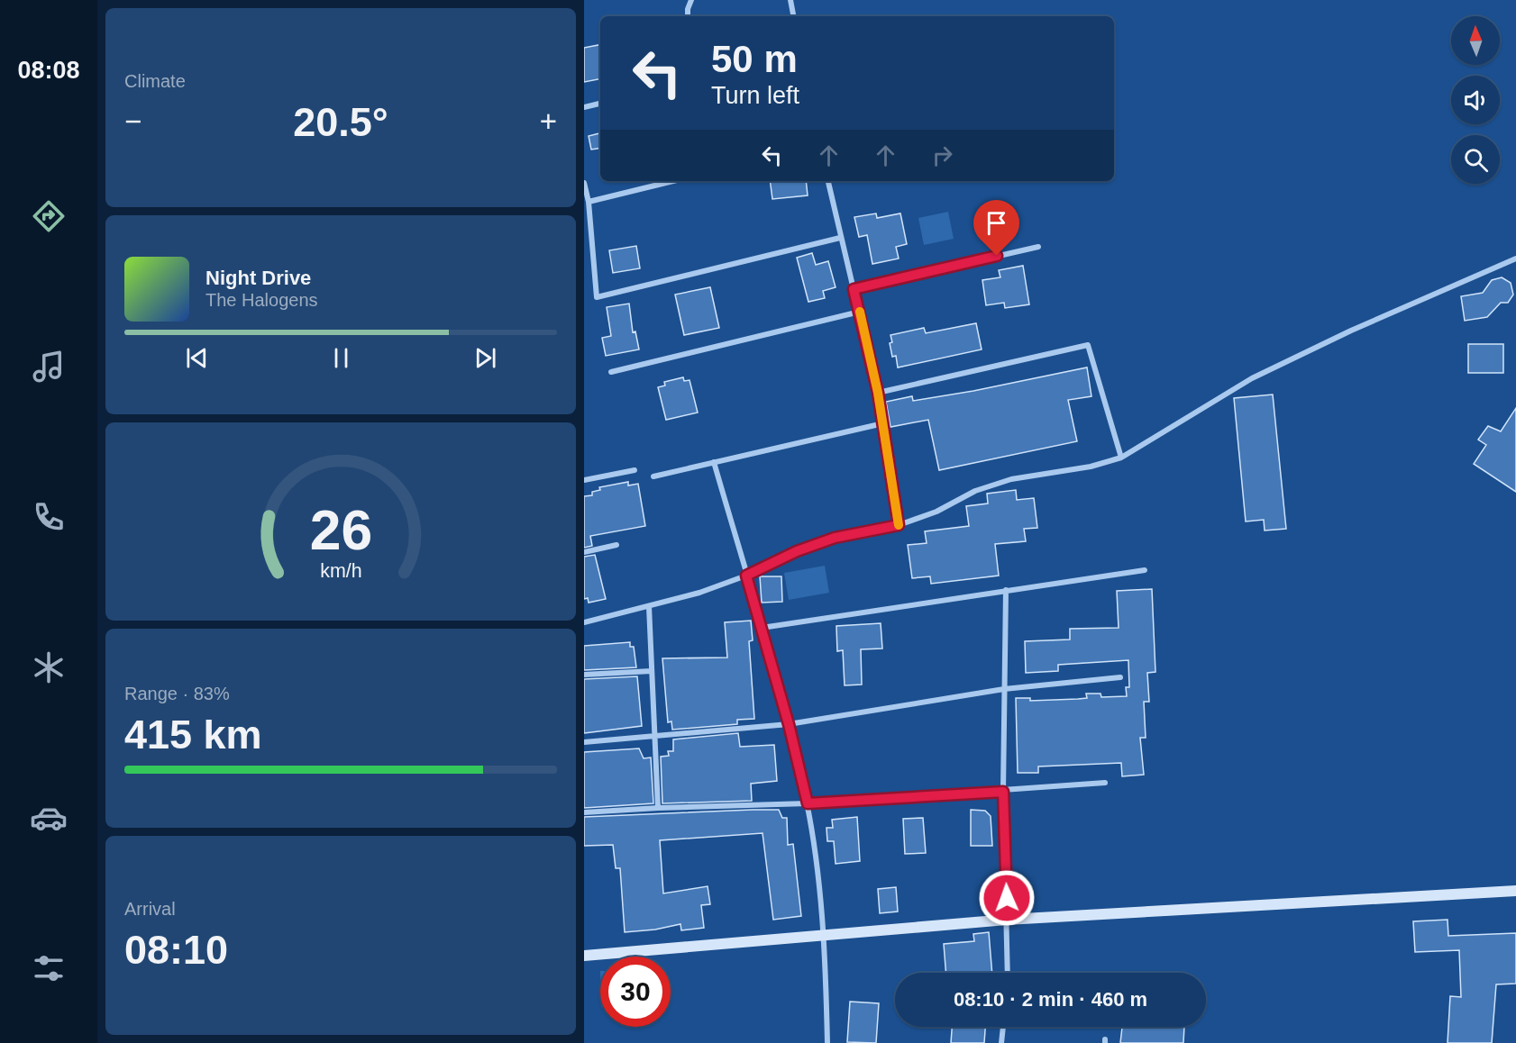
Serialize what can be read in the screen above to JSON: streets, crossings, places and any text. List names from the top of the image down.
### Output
{
  "north": "top",
  "page": {
    "tabs": "08:08",
    "tile": [
      "Climate",
      ["Range · 83%", "415 km"],
      ["Arrival", "08:10"]
    ],
    "turn": ["50 m", "Turn left"],
    "heat": ["−", "20.5°", "+"],
    "song": ["Night Drive", "The Halogens"],
    "limit": "30",
    "trip": "08:10 · 2 min · 460 m",
    "gauge": ["26", "km/h"]
  }
}
